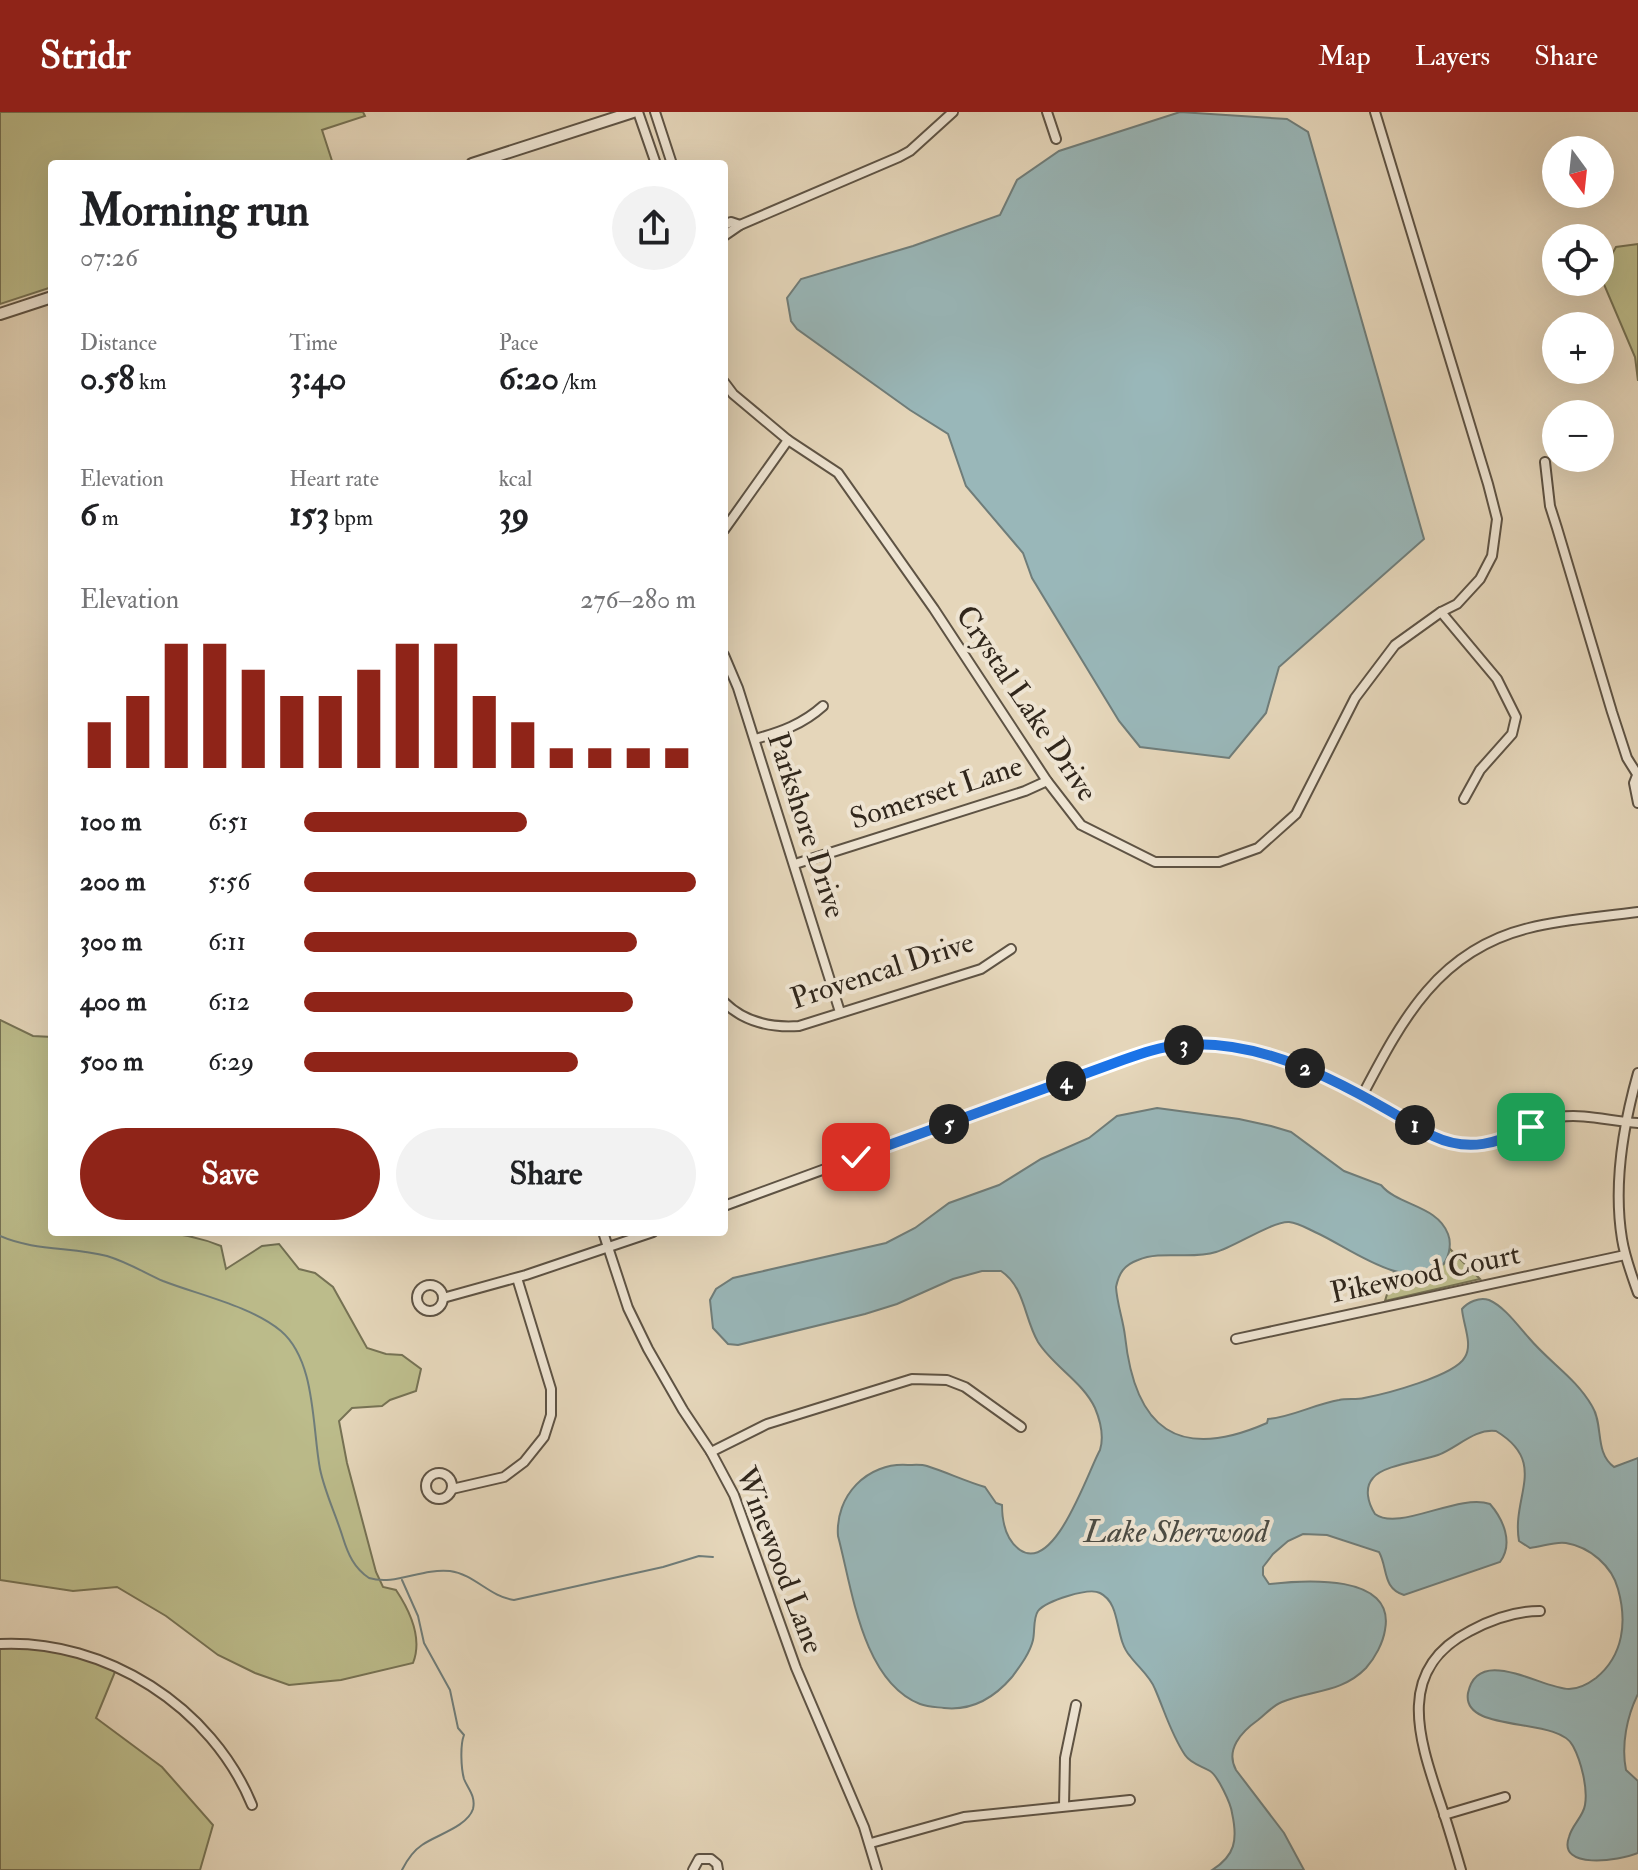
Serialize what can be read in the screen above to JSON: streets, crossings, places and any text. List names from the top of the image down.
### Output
{
  "streets": {
    "street": [
      "Crystal Lake Drive",
      "Somerset Lane",
      "Parkshore Drive",
      "Provencal Drive",
      "Pikewood Court",
      "Winewood Lane"
    ]
  },
  "crossings": [
    ["Crystal Lake Drive", "Somerset Lane"],
    ["Somerset Lane", "Parkshore Drive"],
    ["Parkshore Drive", "Provencal Drive"]
  ],
  "water": ["Lake Sherwood"],
  "north": "bottom",
  "page": {
    "header": "Stridr",
    "nav": ["Map", "Layers", "Share"],
    "map_buttons": ["+", "−"],
    "heading": ["Morning run", "07:26"],
    "stats": [
      ["Distance", "0.58 km"],
      ["Time", "3:40"],
      ["Pace", "6:20 /km"],
      ["Elevation", "6 m"],
      ["Heart rate", "153 bpm"],
      ["kcal", "39"]
    ],
    "chart": ["Elevation", "276–280 m"],
    "list": [
      {
        "name": "100 m",
        "note": "6:51"
      },
      {
        "name": "200 m",
        "note": "5:56"
      },
      {
        "name": "300 m",
        "note": "6:11"
      },
      {
        "name": "400 m",
        "note": "6:12"
      },
      {
        "name": "500 m",
        "note": "6:29"
      }
    ],
    "pins": [
      "3",
      "2",
      "4",
      "5",
      "1"
    ],
    "buttons": ["Save", "Share"]
  }
}
